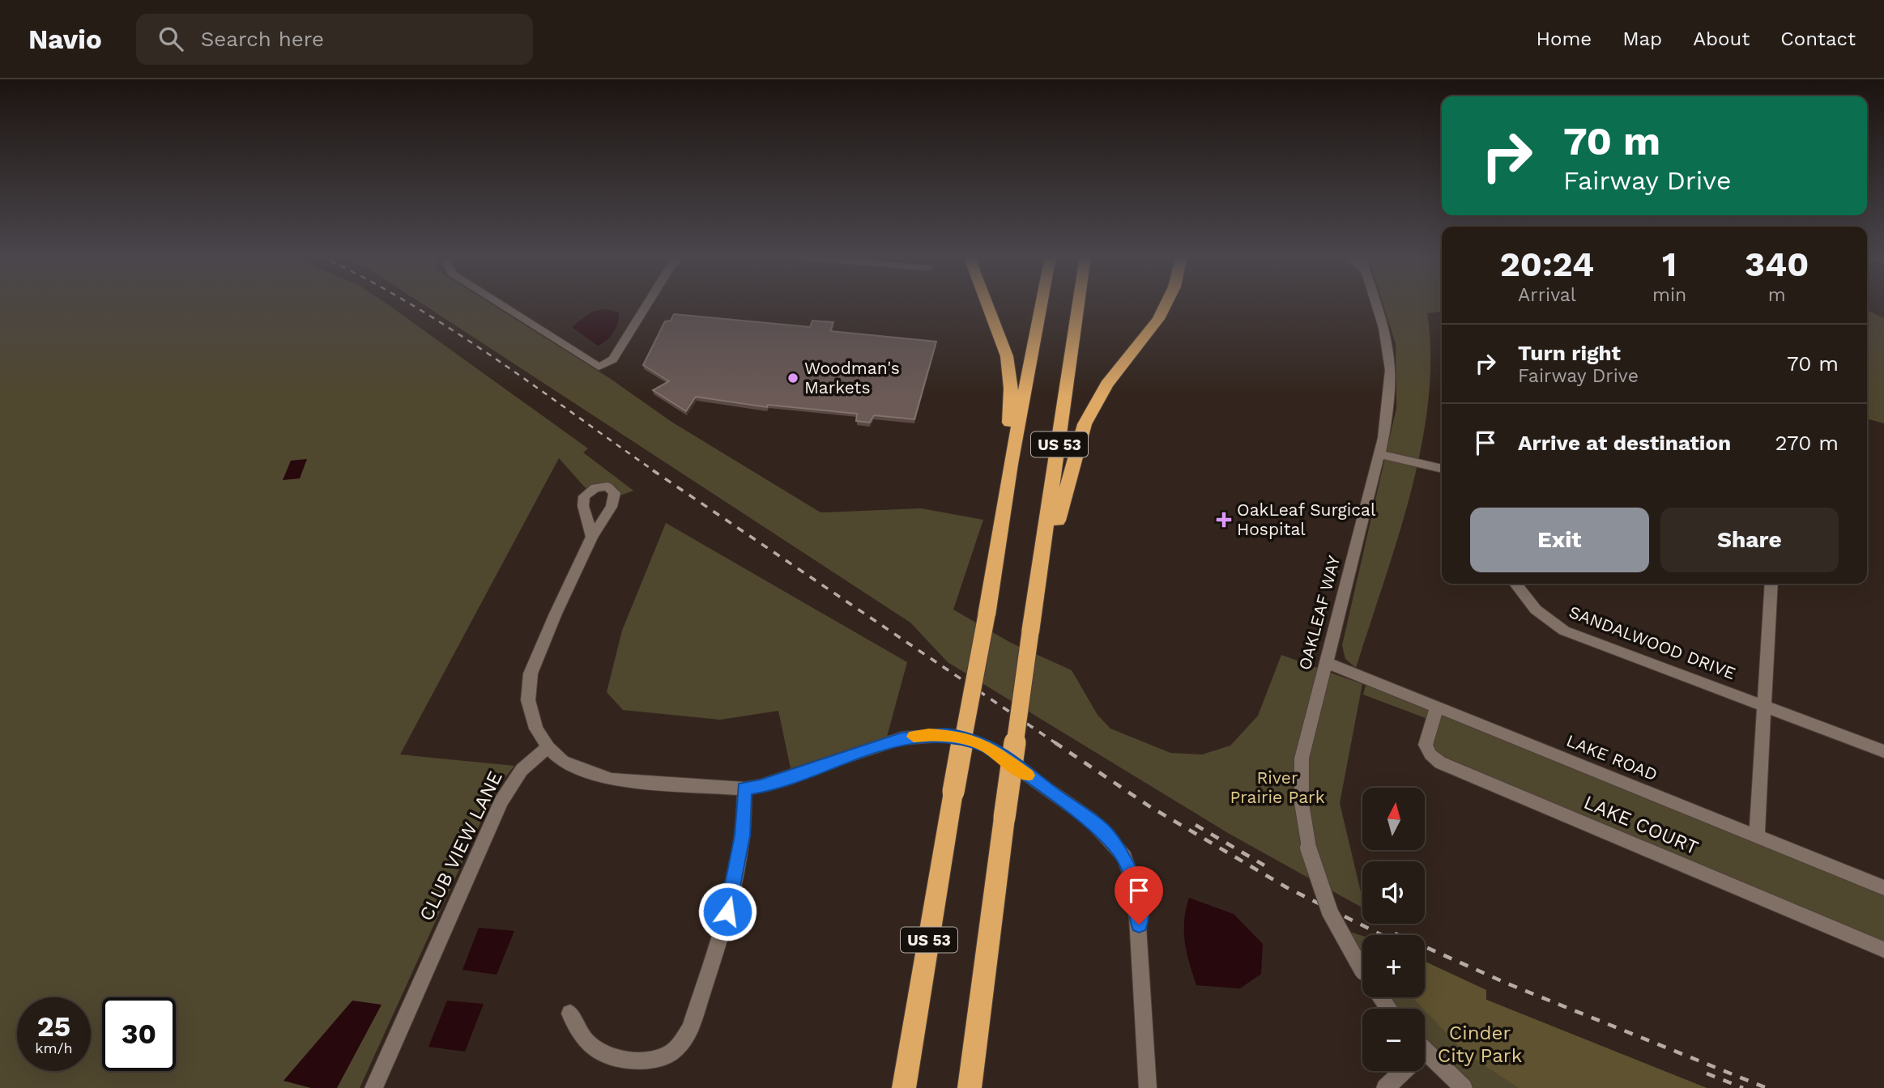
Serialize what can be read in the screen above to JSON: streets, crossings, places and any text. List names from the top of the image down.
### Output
{
  "streets": {
    "highway": ["US 53"],
    "street": [
      "OAKLEAF WAY",
      "SANDALWOOD DRIVE",
      "LAKE ROAD",
      "LAKE COURT",
      "CLUB VIEW LANE"
    ]
  },
  "crossings": [
    ["OAKLEAF WAY", "LAKE ROAD"],
    ["LAKE ROAD", "LAKE COURT"]
  ],
  "parks": ["River Prairie Park", "Cinder City Park"],
  "places": {
    "other": ["Woodman's Markets"],
    "health": ["OakLeaf Surgical Hospital"]
  },
  "north": "top",
  "page": {
    "header": "Navio",
    "search": "Search here",
    "nav": [
      "Home",
      "Map",
      "About",
      "Contact"
    ],
    "turn": ["70 m", "Fairway Drive"],
    "eta": [
      "20:24",
      "Arrival",
      "1",
      "min",
      "340",
      "m"
    ],
    "list": [
      {
        "name": "Turn right",
        "note": "Fairway Drive",
        "value": "70 m"
      },
      {
        "name": "Arrive at destination",
        "value": "270 m"
      }
    ],
    "buttons": ["Exit", "Share"],
    "map_buttons": ["+", "−"],
    "speed": "25 km/h",
    "limit": "30"
  }
}
